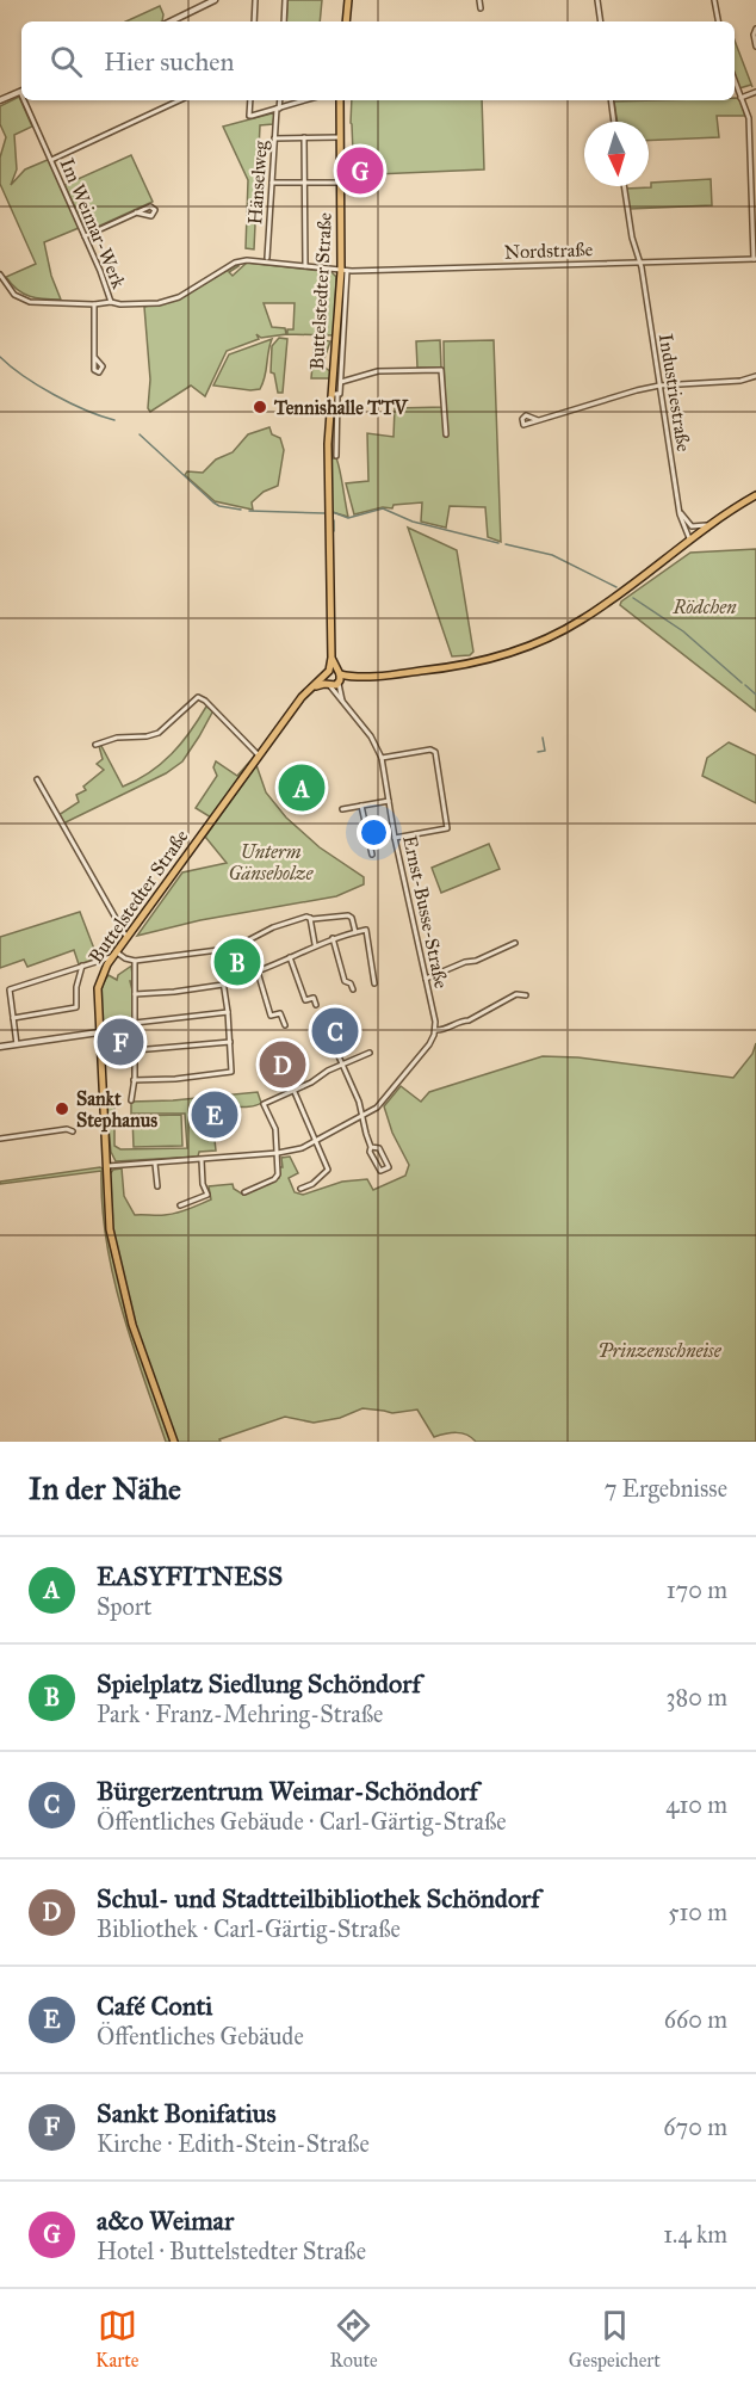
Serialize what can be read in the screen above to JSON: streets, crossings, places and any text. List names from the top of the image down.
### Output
{
  "streets": {
    "main road": ["Buttelstedter Straße"],
    "street": [
      "Hänselweg",
      "Im Weimar-Werk",
      "Nordstraße",
      "Industriestraße",
      "Ernst-Busse-Straße"
    ]
  },
  "crossings": [
    ["Im Weimar-Werk", "Nordstraße"],
    ["Im Weimar-Werk", "Buttelstedter Straße"],
    ["Nordstraße", "Buttelstedter Straße"],
    ["Nordstraße", "Industriestraße"],
    ["Buttelstedter Straße", "Ernst-Busse-Straße"]
  ],
  "parks": ["Rödchen", "Unterm Gänseholze", "Prinzenschneise"],
  "places": ["Tennishalle TTV", "Sankt Stephanus"],
  "north": "bottom",
  "page": {
    "search": "Hier suchen",
    "pins": [
      "G",
      "A",
      "B",
      "C",
      "F",
      "D",
      "E"
    ],
    "heading": ["In der Nähe", "7 Ergebnisse"],
    "list": [
      {
        "mark": "A",
        "name": "EASYFITNESS",
        "note": "Sport",
        "value": "170 m"
      },
      {
        "mark": "B",
        "name": "Spielplatz Siedlung Schöndorf",
        "note": "Park · Franz-Mehring-Straße",
        "value": "380 m"
      },
      {
        "mark": "C",
        "name": "Bürgerzentrum Weimar-Schöndorf",
        "note": "Öffentliches Gebäude · Carl-Gärtig-Straße",
        "value": "410 m"
      },
      {
        "mark": "D",
        "name": "Schul- und Stadtteilbibliothek Schöndorf",
        "note": "Bibliothek · Carl-Gärtig-Straße",
        "value": "510 m"
      },
      {
        "mark": "E",
        "name": "Café Conti",
        "note": "Öffentliches Gebäude",
        "value": "660 m"
      },
      {
        "mark": "F",
        "name": "Sankt Bonifatius",
        "note": "Kirche · Edith-Stein-Straße",
        "value": "670 m"
      },
      {
        "mark": "G",
        "name": "a&o Weimar",
        "note": "Hotel · Buttelstedter Straße",
        "value": "1.4 km"
      }
    ],
    "nav": ["Karte", "Route", "Gespeichert"]
  }
}
